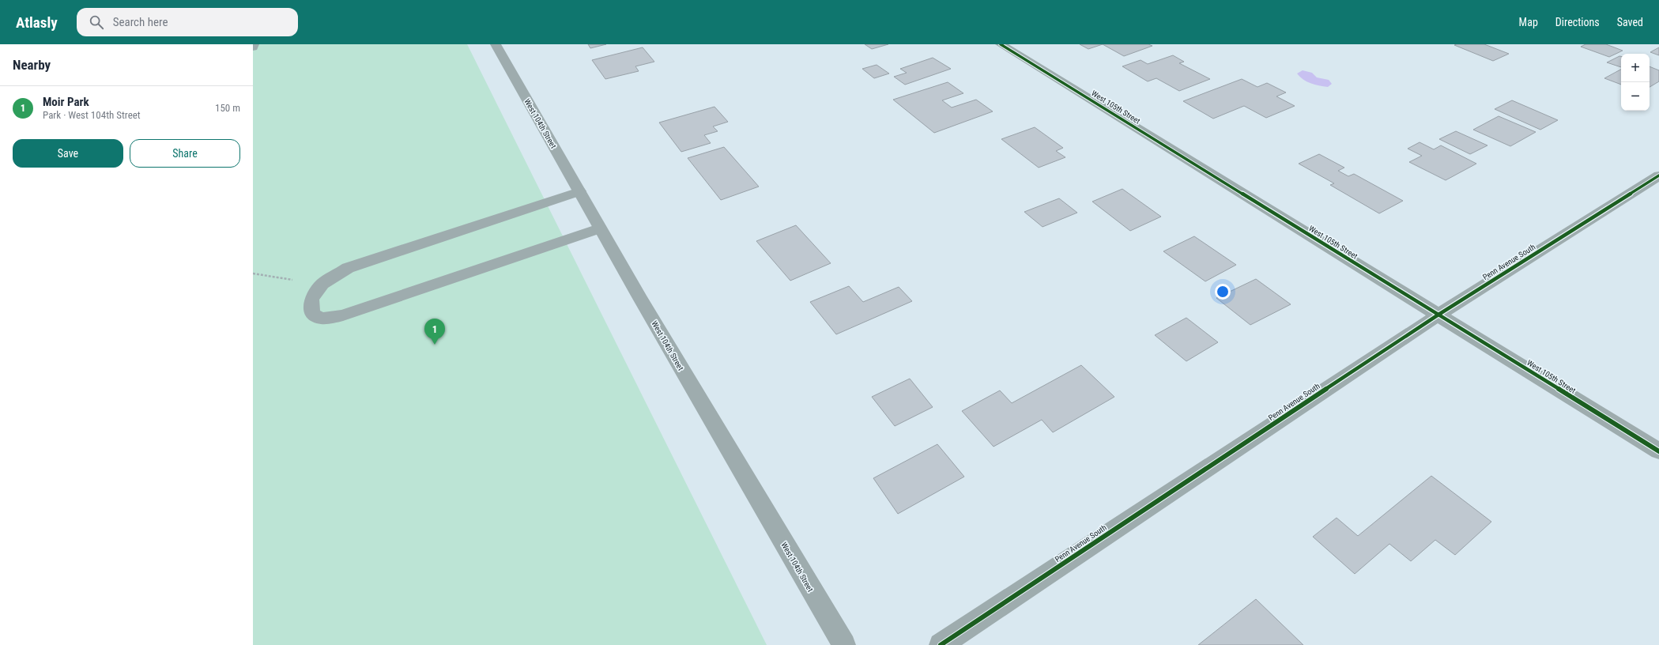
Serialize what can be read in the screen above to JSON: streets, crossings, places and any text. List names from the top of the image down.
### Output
{
  "streets": {
    "street": ["West 105th Street", "West 104th Street", "Penn Avenue South"]
  },
  "crossings": [
    ["West 105th Street", "Penn Avenue South"]
  ],
  "page": {
    "header": "Atlasly",
    "search": "Search here",
    "nav": ["Map", "Directions", "Saved"],
    "heading": "Nearby",
    "map_buttons": ["+", "−"],
    "list": [
      {
        "mark": "1",
        "name": "Moir Park",
        "note": "Park · West 104th Street",
        "value": "150 m"
      }
    ],
    "buttons": ["Save", "Share"],
    "pins": "1"
  }
}
